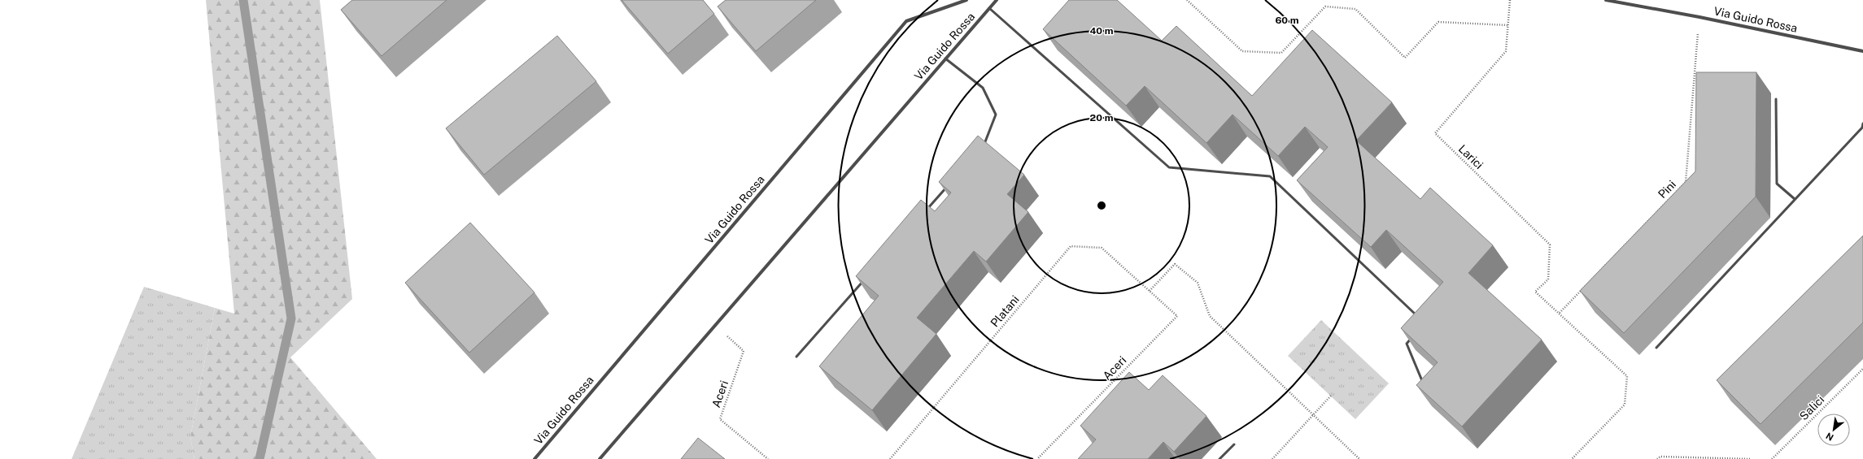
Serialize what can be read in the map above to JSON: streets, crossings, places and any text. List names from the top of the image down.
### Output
{
  "streets": {
    "street": ["Via Guido Rossa"],
    "path": [
      "Larici",
      "Pini",
      "Platani",
      "Aceri",
      "Salici"
    ]
  },
  "crossings": [
    ["Via Guido Rossa", "Pini"],
    ["Via Guido Rossa", "Aceri"],
    ["Larici", "Pini"],
    ["Platani", "Aceri"]
  ],
  "north": "bottom left",
  "rings": ["60 m", "40 m", "20 m"]
}
